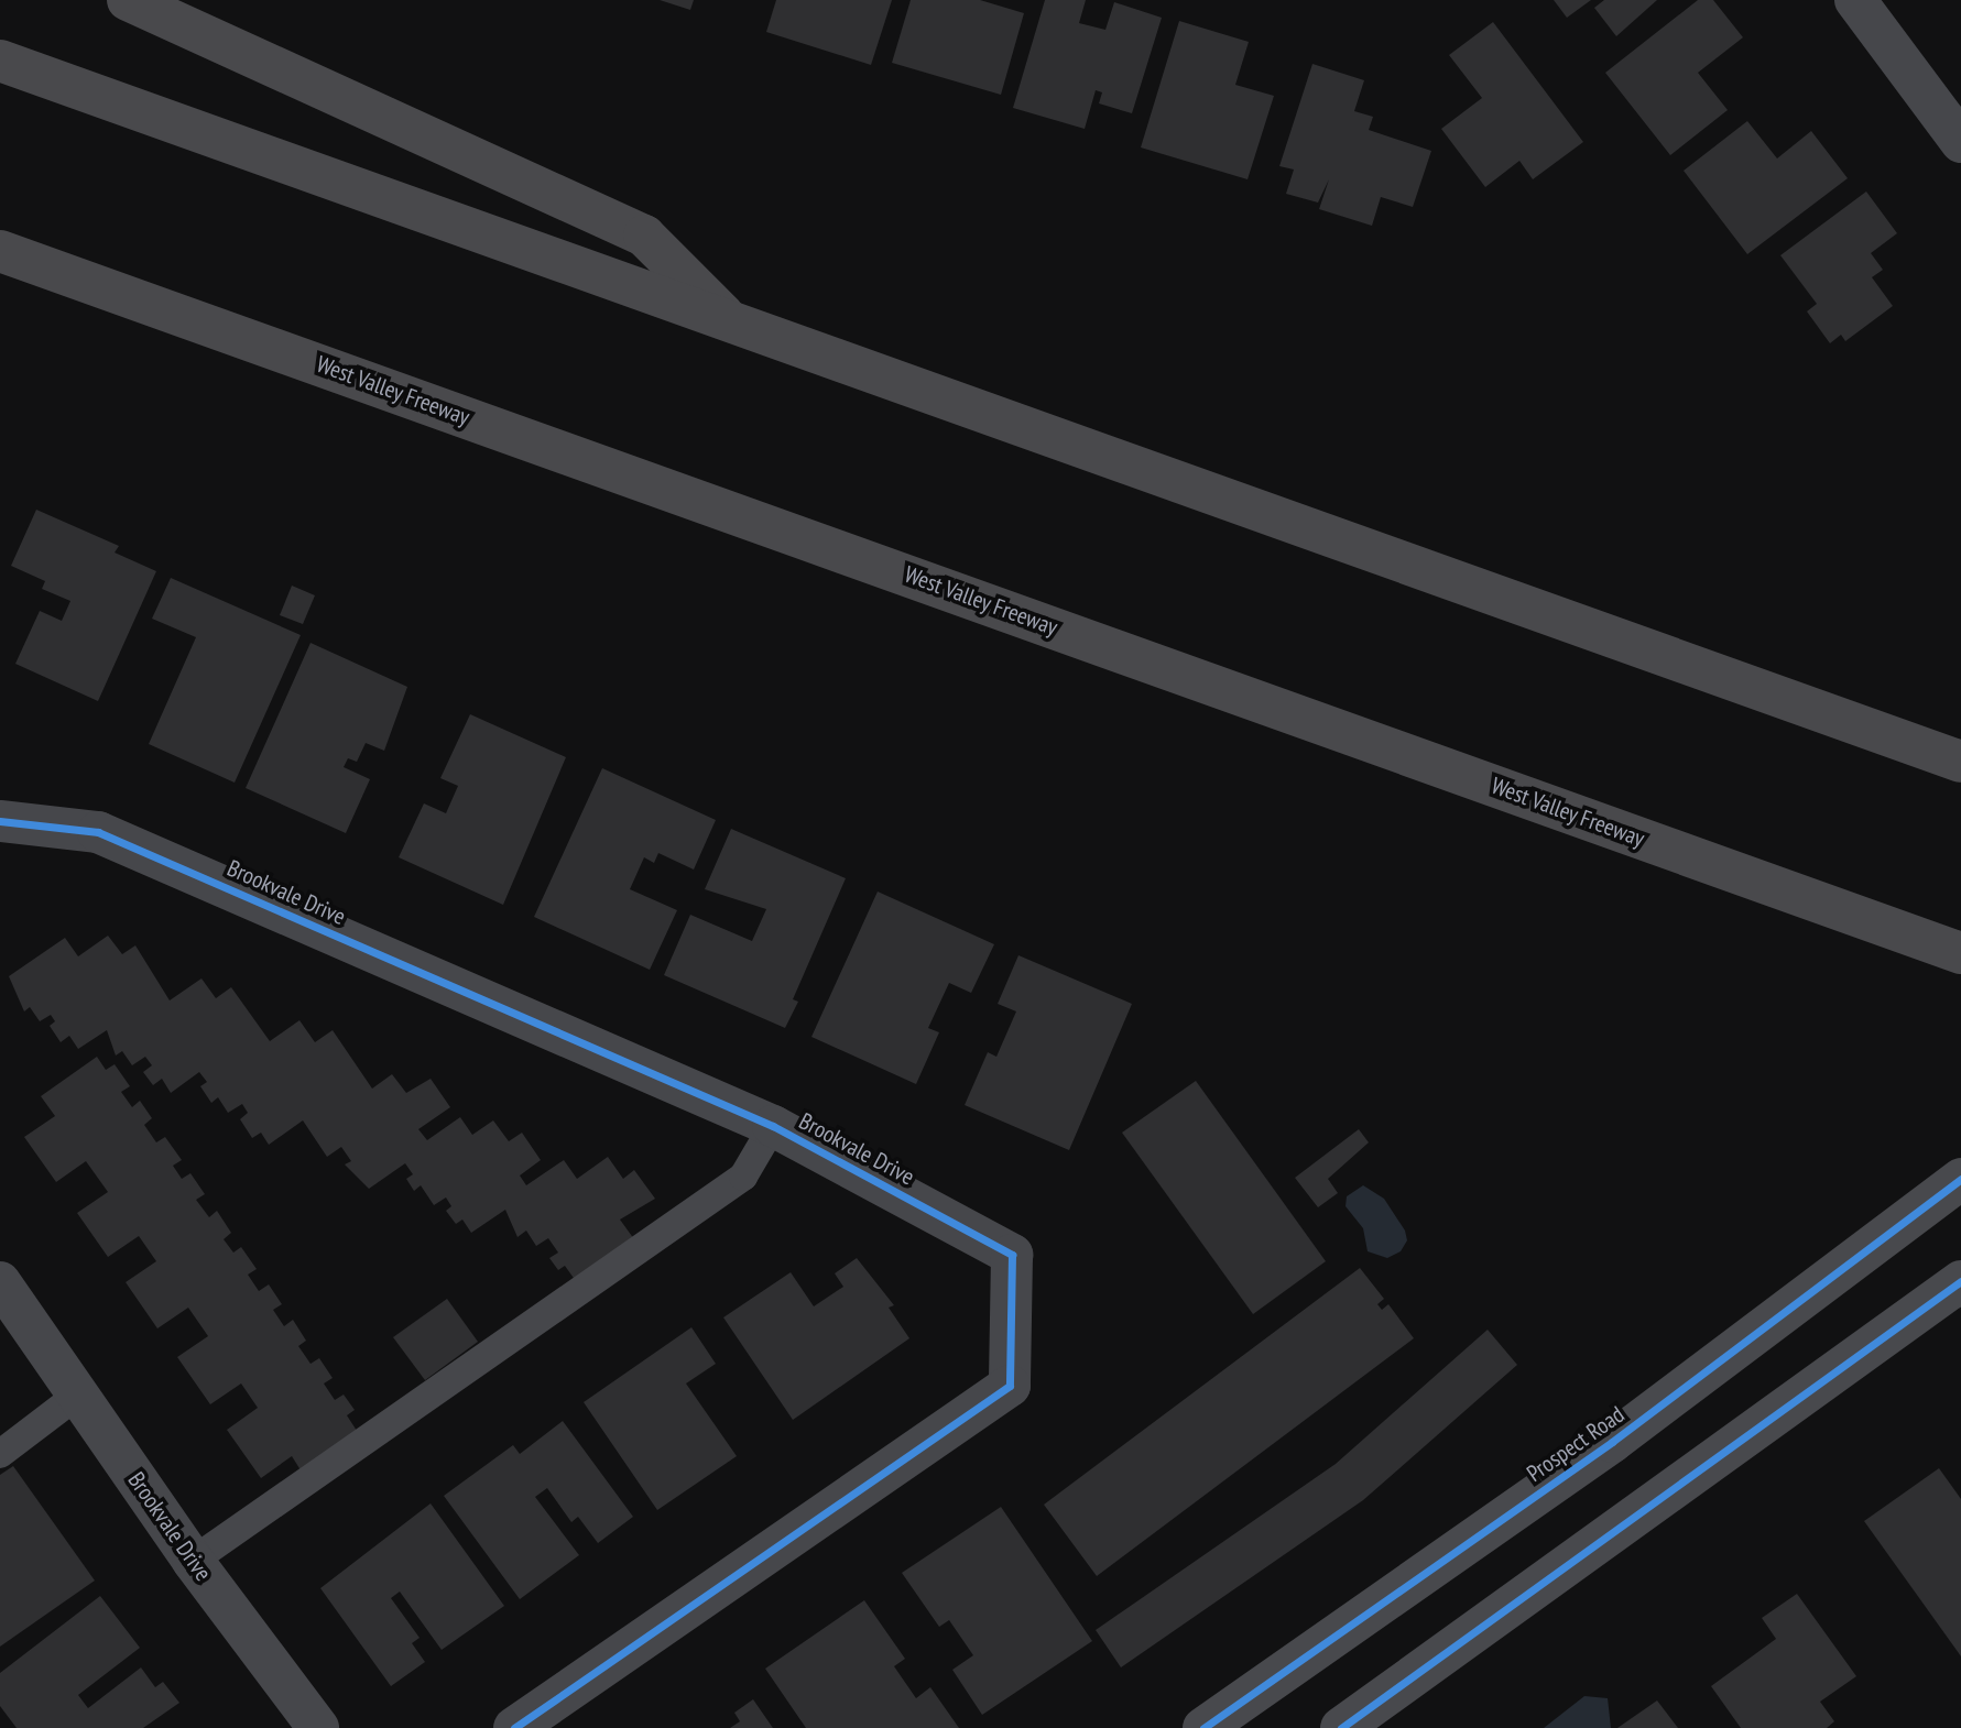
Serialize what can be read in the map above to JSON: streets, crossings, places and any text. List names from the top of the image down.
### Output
{
  "streets": {
    "highway": ["West Valley Freeway"],
    "main road": ["Prospect Road"],
    "street": ["Brookvale Drive"]
  }
}
